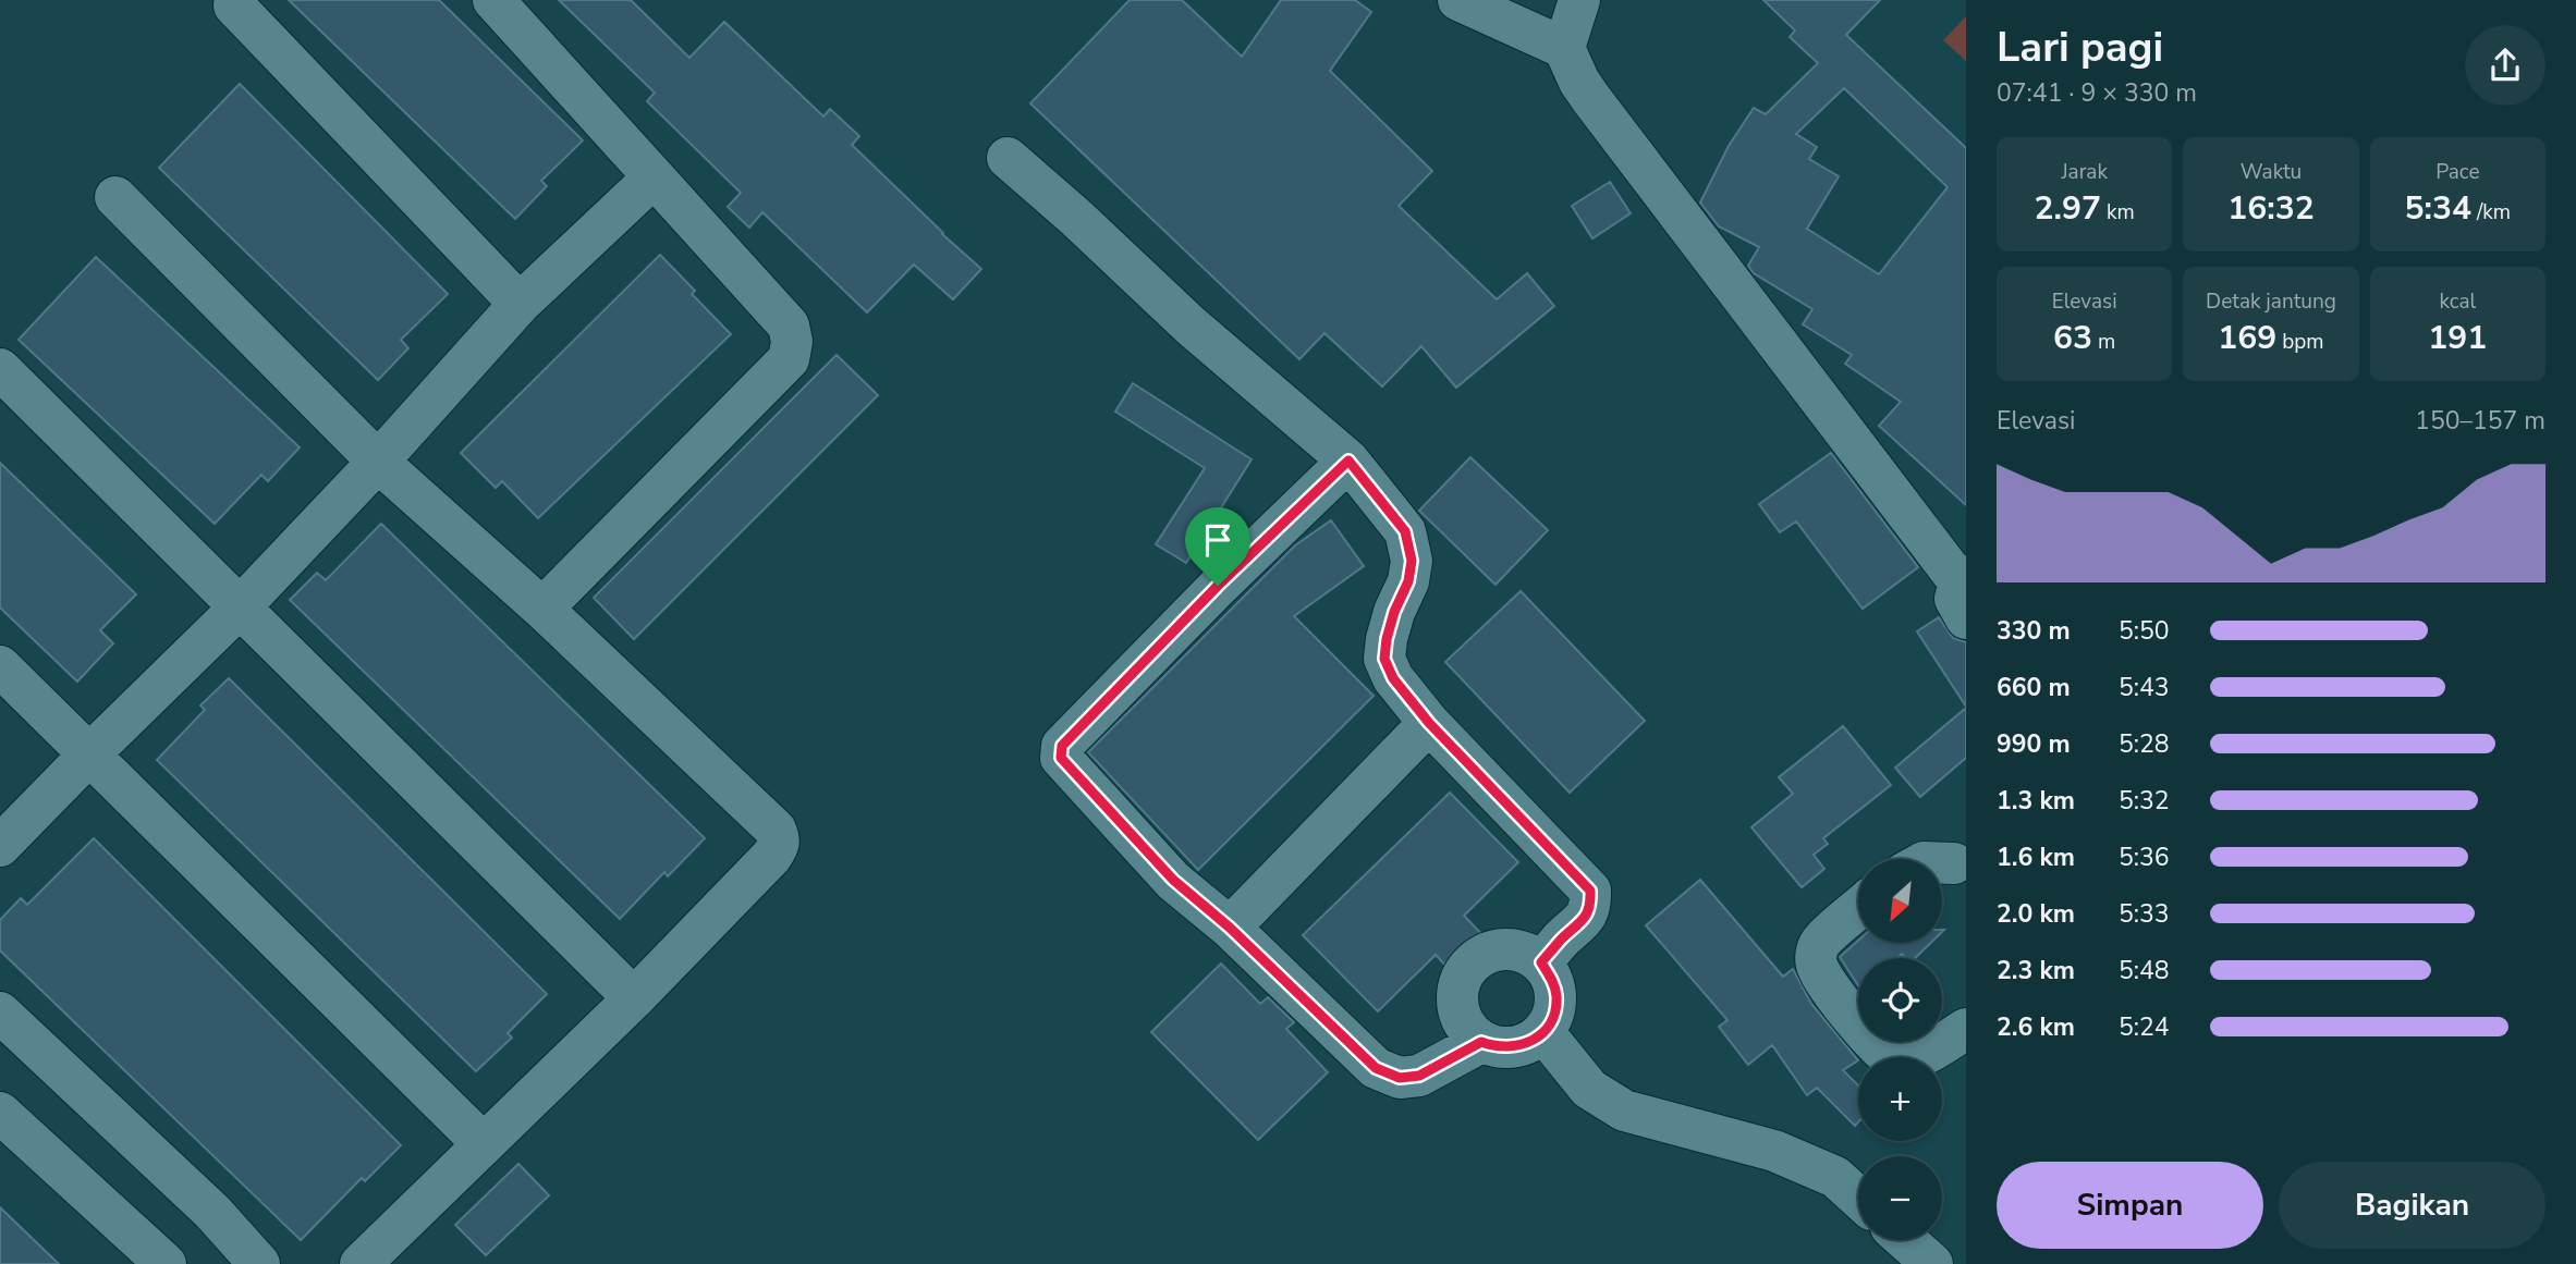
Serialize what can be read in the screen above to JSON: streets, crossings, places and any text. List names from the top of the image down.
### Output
{
  "north": "bottom left",
  "page": {
    "heading": ["Lari pagi", "07:41 · 9 × 330 m"],
    "stats": [
      ["Jarak", "2.97 km"],
      ["Waktu", "16:32"],
      ["Pace", "5:34 /km"],
      ["Elevasi", "63 m"],
      ["Detak jantung", "169 bpm"],
      ["kcal", "191"]
    ],
    "chart": ["Elevasi", "150–157 m"],
    "list": [
      {
        "name": "330 m",
        "note": "5:50"
      },
      {
        "name": "660 m",
        "note": "5:43"
      },
      {
        "name": "990 m",
        "note": "5:28"
      },
      {
        "name": "1.3 km",
        "note": "5:32"
      },
      {
        "name": "1.6 km",
        "note": "5:36"
      },
      {
        "name": "2.0 km",
        "note": "5:33"
      },
      {
        "name": "2.3 km",
        "note": "5:48"
      },
      {
        "name": "2.6 km",
        "note": "5:24"
      }
    ],
    "map_buttons": ["+", "−"],
    "buttons": ["Simpan", "Bagikan"]
  }
}
